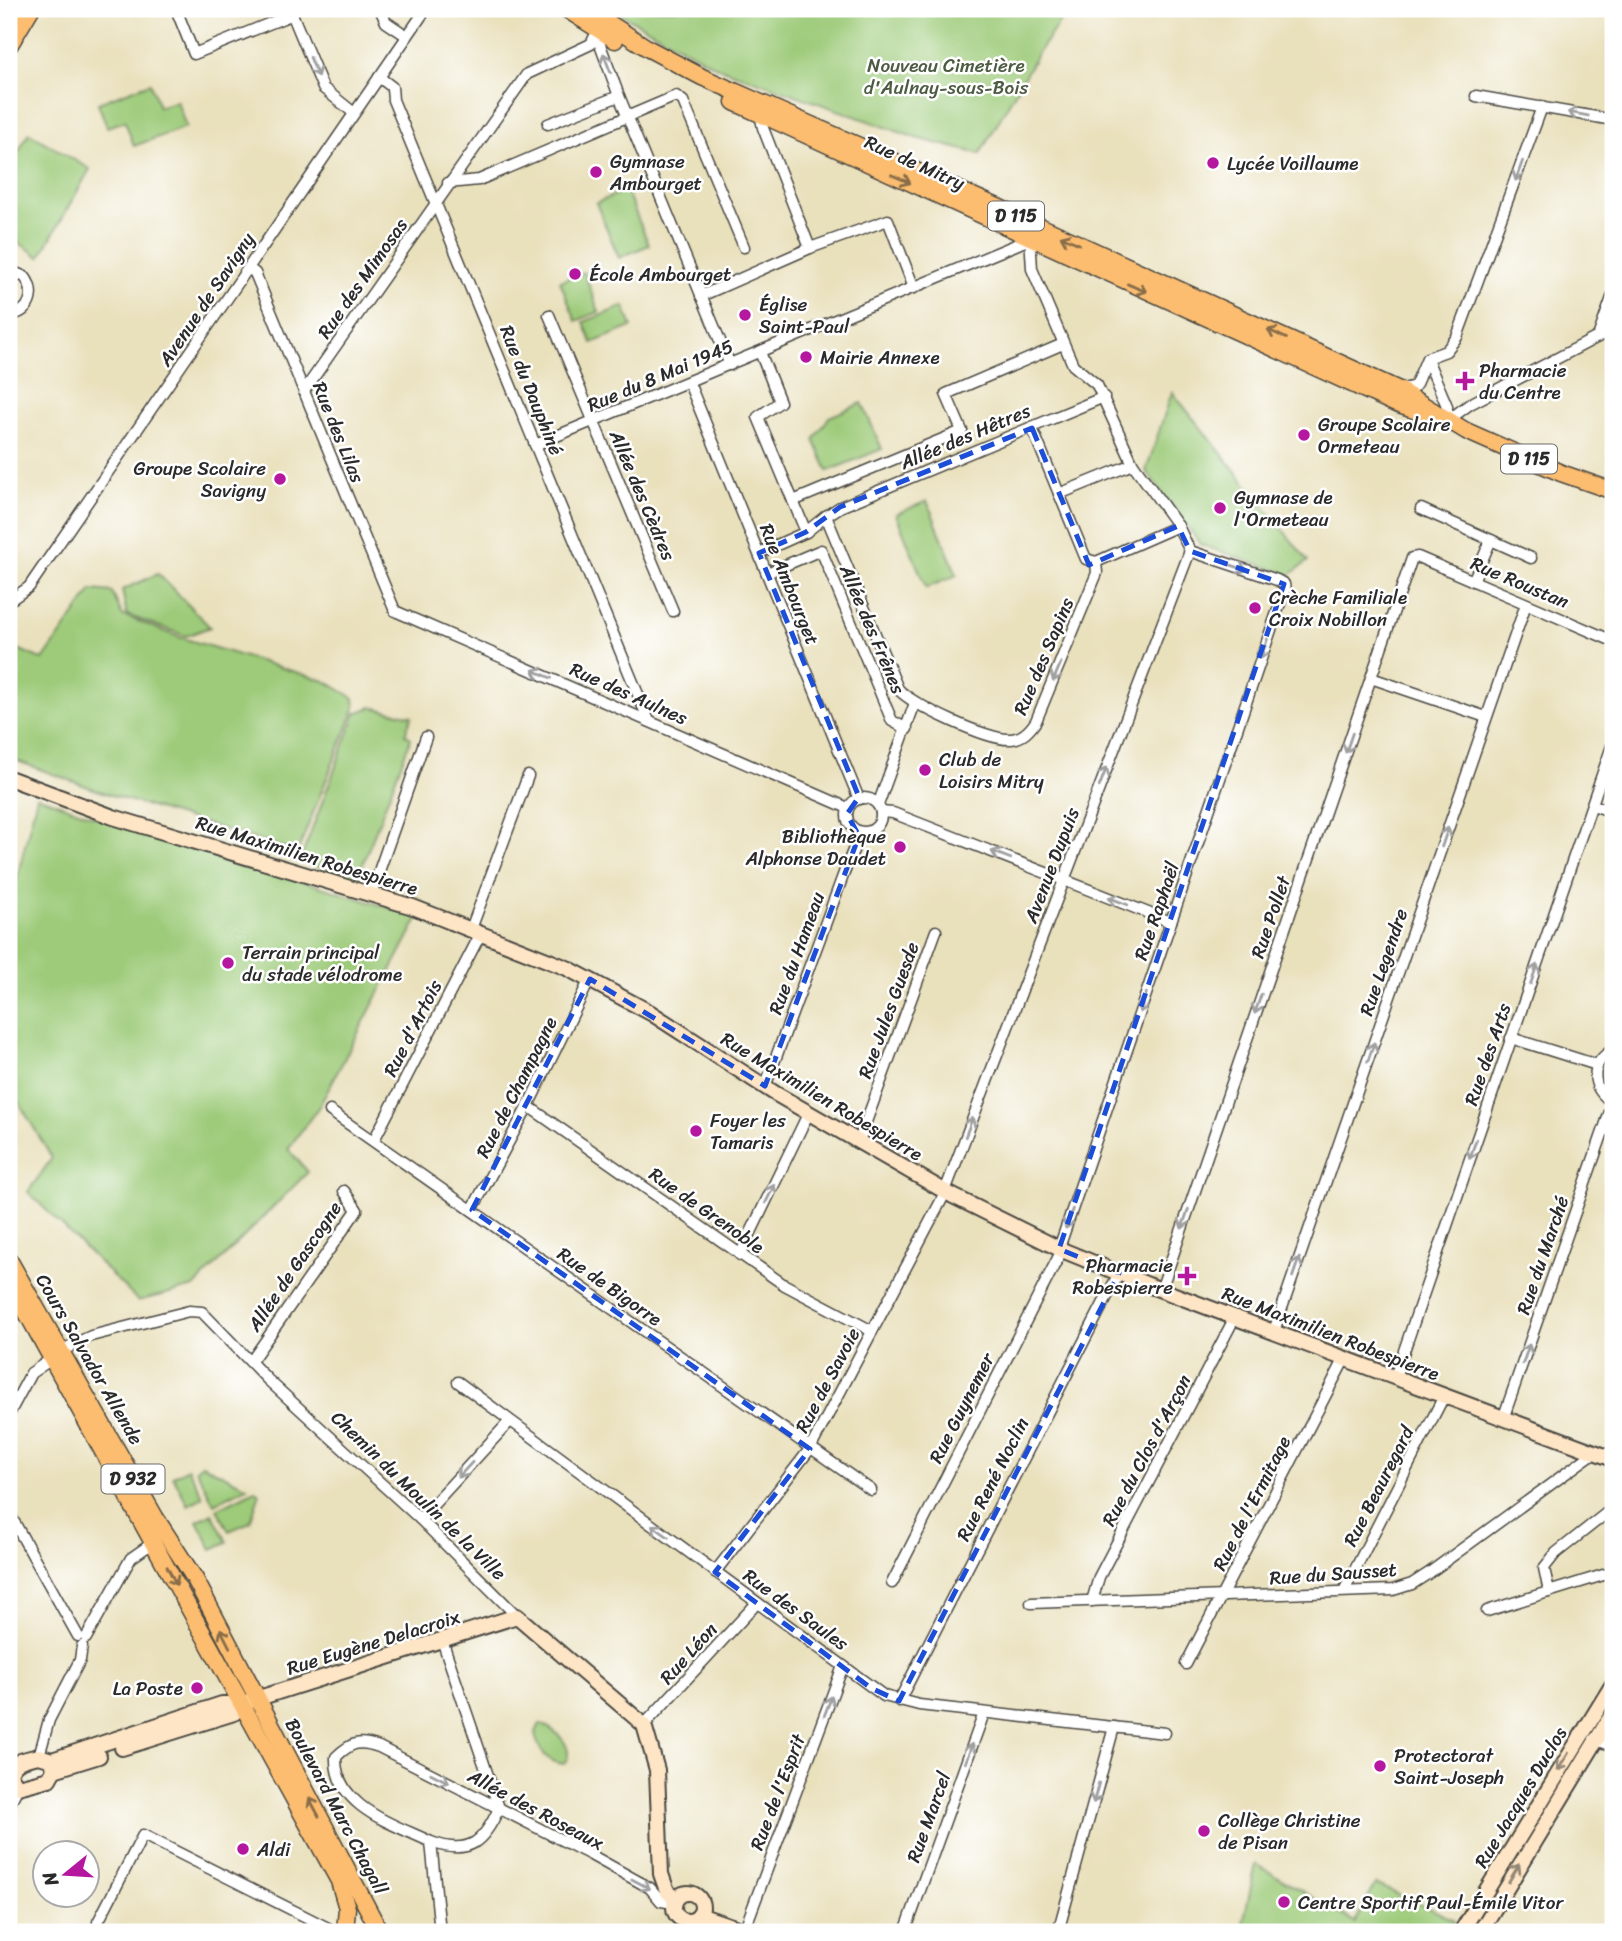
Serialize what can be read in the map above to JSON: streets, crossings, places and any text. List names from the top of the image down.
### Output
{
  "streets": {
    "main road": [
      "Rue de Mitry",
      "D 115",
      "Cours Salvador Allende",
      "D 932",
      "Boulevard Marc Chagall"
    ],
    "street": [
      "Rue des Mimosas",
      "Avenue de Savigny",
      "Rue du 8 Mai 1945",
      "Rue du Dauphiné",
      "Rue des Lilas",
      "Allée des Hêtres",
      "Allée des Cèdres",
      "Rue Roustan",
      "Rue Ambourget",
      "Allée des Frênes",
      "Rue des Sapins",
      "Rue des Aulnes",
      "Rue Maximilien Robespierre",
      "Avenue Dupuis",
      "Rue Raphaël",
      "Rue Pollet",
      "Rue du Hameau",
      "Rue Legendre",
      "Rue Jules Guesde",
      "Rue d'Artois",
      "Rue des Arts",
      "Rue de Champagne",
      "Rue de Grenoble",
      "Rue du Marché",
      "Allée de Gascogne",
      "Rue de Bigorre",
      "Rue de Savoie",
      "Rue Guynemer",
      "Rue du Clos d'Arçon",
      "Rue René Noclin",
      "Rue Beauregard",
      "Chemin du Moulin de la Ville",
      "Rue de l'Ermitage",
      "Rue du Sausset",
      "Rue des Saules",
      "Rue Eugène Delacroix",
      "Rue Léon",
      "Rue de l'Esprit",
      "Rue Jacques Duclos",
      "Allée des Roseaux",
      "Rue Marcel"
    ]
  },
  "crossings": [
    ["Rue de Mitry", "Rue des Mimosas"],
    ["Rue de Mitry", "Rue du 8 Mai 1945"],
    ["Rue des Mimosas", "Rue du Dauphiné"],
    ["Rue des Mimosas", "Rue des Lilas"],
    ["Avenue de Savigny", "Rue du Dauphiné"],
    ["Avenue de Savigny", "Rue des Lilas"],
    ["Rue du 8 Mai 1945", "Rue du Dauphiné"],
    ["Rue du 8 Mai 1945", "Allée des Cèdres"],
    ["Rue du 8 Mai 1945", "Rue Ambourget"],
    ["Rue du Dauphiné", "Rue des Aulnes"],
    ["Rue des Lilas", "Rue des Aulnes"],
    ["Allée des Hêtres", "Rue Ambourget"],
    ["Rue Roustan", "Rue Pollet"],
    ["Rue Roustan", "Rue Legendre"],
    ["Rue Ambourget", "Allée des Frênes"],
    ["Rue Ambourget", "Rue des Aulnes"],
    ["Rue Ambourget", "Rue du Hameau"],
    ["Rue des Aulnes", "Rue du Hameau"],
    ["Rue Maximilien Robespierre", "Avenue Dupuis"],
    ["Rue Maximilien Robespierre", "Rue Raphaël"],
    ["Rue Maximilien Robespierre", "Rue Pollet"],
    ["Rue Maximilien Robespierre", "Rue du Hameau"],
    ["Rue Maximilien Robespierre", "Rue Legendre"],
    ["Rue Maximilien Robespierre", "Rue Jules Guesde"],
    ["Rue Maximilien Robespierre", "Rue d'Artois"],
    ["Rue Maximilien Robespierre", "Rue des Arts"],
    ["Rue Maximilien Robespierre", "Rue de Champagne"],
    ["Rue Maximilien Robespierre", "Rue du Marché"],
    ["Rue Maximilien Robespierre", "Rue de Savoie"],
    ["Rue Maximilien Robespierre", "Rue Guynemer"],
    ["Rue Maximilien Robespierre", "Rue du Clos d'Arçon"],
    ["Rue Maximilien Robespierre", "Rue René Noclin"],
    ["Rue Maximilien Robespierre", "Rue Beauregard"],
    ["Rue Maximilien Robespierre", "Rue de l'Ermitage"],
    ["Rue Maximilien Robespierre", "Rue du Sausset"],
    ["Avenue Dupuis", "Rue Raphaël"],
    ["Avenue Dupuis", "Rue de Savoie"],
    ["Rue Raphaël", "Rue Guynemer"],
    ["Rue d'Artois", "Rue de Bigorre"],
    ["Rue de Champagne", "Rue de Grenoble"],
    ["Rue de Champagne", "Rue de Bigorre"],
    ["Rue de Grenoble", "Rue de Savoie"],
    ["Allée de Gascogne", "Chemin du Moulin de la Ville"],
    ["Rue de Bigorre", "Rue de Savoie"],
    ["Cours Salvador Allende", "D 932"],
    ["Cours Salvador Allende", "Chemin du Moulin de la Ville"],
    ["Cours Salvador Allende", "Rue Eugène Delacroix"],
    ["Cours Salvador Allende", "Boulevard Marc Chagall"],
    ["Rue de Savoie", "Rue des Saules"],
    ["Rue du Clos d'Arçon", "Rue du Sausset"],
    ["D 932", "Rue Eugène Delacroix"],
    ["Rue René Noclin", "Rue des Saules"],
    ["Rue Beauregard", "Rue du Sausset"],
    ["Chemin du Moulin de la Ville", "Rue Eugène Delacroix"],
    ["Chemin du Moulin de la Ville", "Rue Léon"],
    ["Rue de l'Ermitage", "Rue du Sausset"],
    ["Rue des Saules", "Rue Léon"],
    ["Rue des Saules", "Rue de l'Esprit"],
    ["Rue des Saules", "Rue Marcel"],
    ["Rue Eugène Delacroix", "Boulevard Marc Chagall"]
  ],
  "one_way": [
    "Rue des Aulnes",
    "Avenue Dupuis",
    "Rue Raphaël",
    "Rue Pollet",
    "Rue Legendre",
    "Rue du Marché",
    "Rue de l'Esprit",
    "Rue Marcel"
  ],
  "parks": ["Nouveau Cimetière d'Aulnay-sous-Bois"],
  "places": {
    "other": [
      "Lycée Voillaume",
      "Gymnase Ambourget",
      "École Ambourget",
      "Église Saint-Paul",
      "Mairie Annexe",
      "Groupe Scolaire Ormeteau",
      "Groupe Scolaire Savigny",
      "Gymnase de l'Ormeteau",
      "Crèche Familiale Croix Nobillon",
      "Club de Loisirs Mitry",
      "Bibliothèque Alphonse Daudet",
      "Terrain principal du stade vélodrome",
      "Foyer les Tamaris",
      "La Poste",
      "Protectorat Saint-Joseph",
      "Collège Christine de Pisan",
      "Aldi",
      "Centre Sportif Paul-Émile Vitor"
    ],
    "health": ["Pharmacie du Centre", "Pharmacie Robespierre"]
  },
  "north": "left"
}
